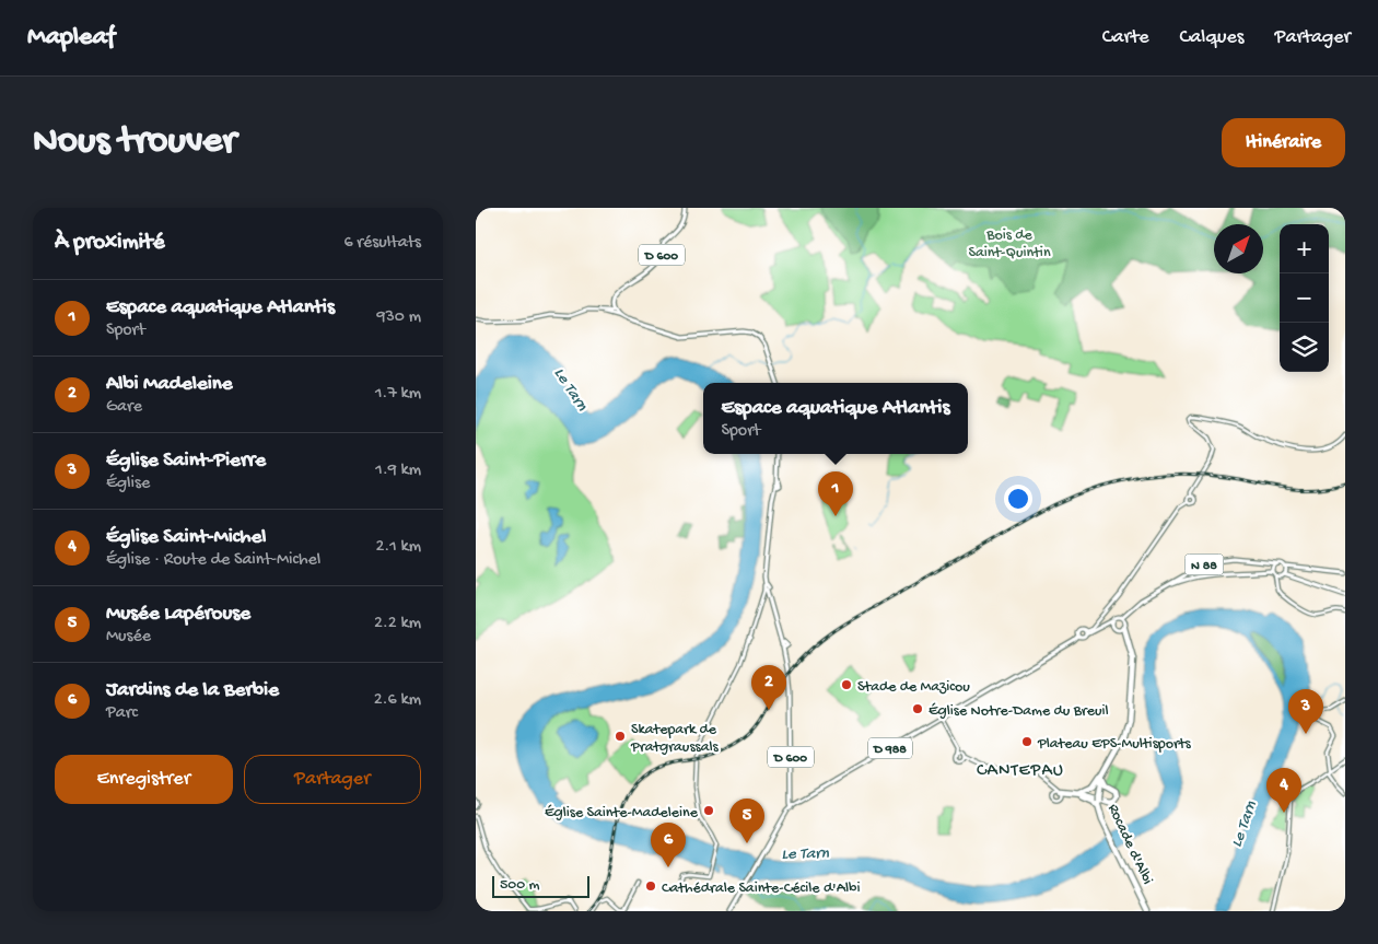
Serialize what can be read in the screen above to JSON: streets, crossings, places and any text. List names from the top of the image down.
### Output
{
  "streets": {
    "highway": ["Rocade d'Albi"],
    "main road": ["D 600", "N 88", "D 988"]
  },
  "crossings": [
    ["D 600", "D 988"],
    ["N 88", "Rocade d'Albi"]
  ],
  "districts": ["CANTEPAU"],
  "water": ["Le Tarn"],
  "parks": ["Bois de Saint-Quintin"],
  "places": [
    "Stade de Mazicou",
    "Église Notre-Dame du Breuil",
    "Skatepark de Pratgraussals",
    "Plateau EPS-Multisports",
    "Église Sainte-Madeleine",
    "Cathédrale Sainte-Cécile d'Albi"
  ],
  "scale_bar": "500 m",
  "north": "top right",
  "page": {
    "header": "Mapleaf",
    "nav": ["Carte", "Calques", "Partager"],
    "buttons": [
      "Itinéraire",
      ["Enregistrer", "Partager"]
    ],
    "title": "Nous trouver",
    "heading": ["À proximité", "6 résultats"],
    "map_buttons": ["+", "−"],
    "list": [
      {
        "mark": "1",
        "name": "Espace aquatique Atlantis",
        "note": "Sport",
        "value": "930 m"
      },
      {
        "mark": "2",
        "name": "Albi Madeleine",
        "note": "Gare",
        "value": "1.7 km"
      },
      {
        "mark": "3",
        "name": "Église Saint-Pierre",
        "note": "Église",
        "value": "1.9 km"
      },
      {
        "mark": "4",
        "name": "Église Saint-Michel",
        "note": "Église · Route de Saint-Michel",
        "value": "2.1 km"
      },
      {
        "mark": "5",
        "name": "Musée Lapérouse",
        "note": "Musée",
        "value": "2.2 km"
      },
      {
        "mark": "6",
        "name": "Jardins de la Berbie",
        "note": "Parc",
        "value": "2.6 km"
      }
    ],
    "popup": ["Espace aquatique Atlantis", "Sport"],
    "pins": [
      "1",
      "2",
      "3",
      "4",
      "5",
      "6"
    ],
    "scale": "500 m"
  }
}
